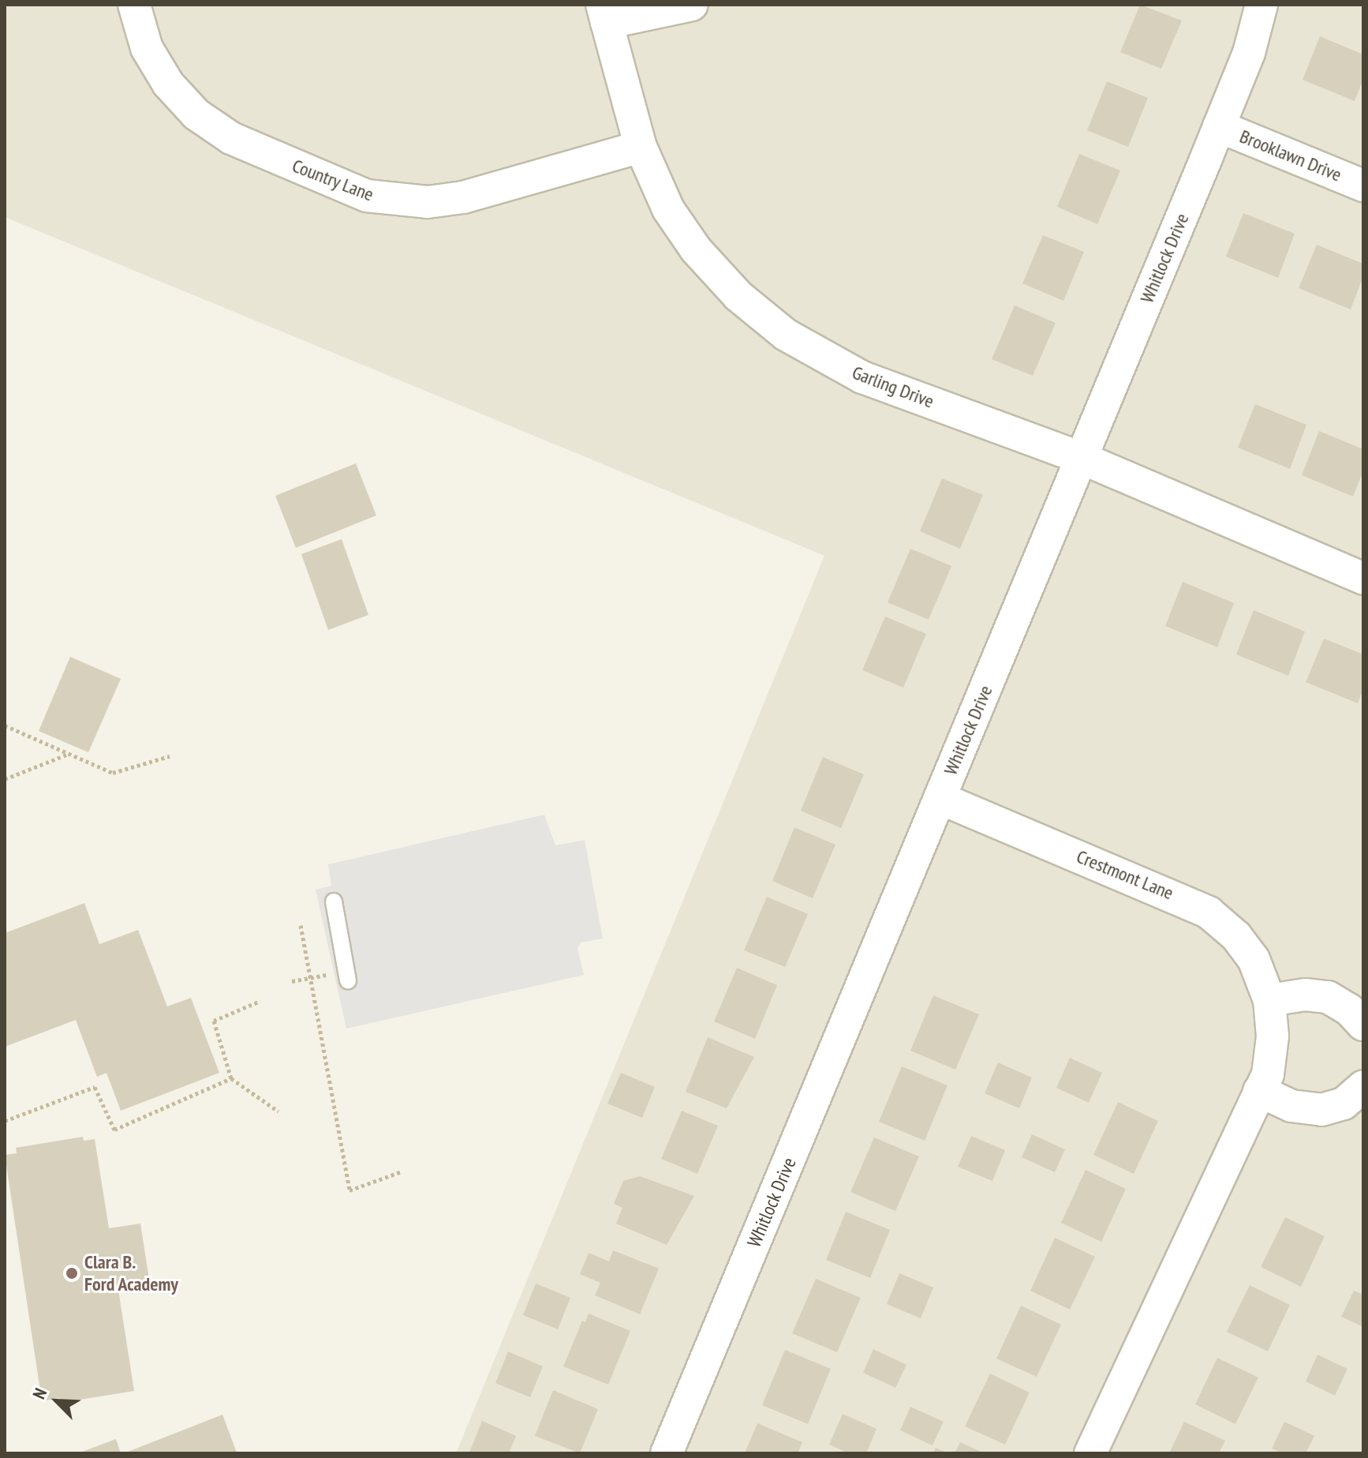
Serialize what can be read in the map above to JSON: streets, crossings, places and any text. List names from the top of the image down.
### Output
{
  "streets": {
    "street": [
      "Brooklawn Drive",
      "Country Lane",
      "Whitlock Drive",
      "Garling Drive",
      "Crestmont Lane"
    ]
  },
  "crossings": [
    ["Brooklawn Drive", "Whitlock Drive"],
    ["Country Lane", "Garling Drive"],
    ["Whitlock Drive", "Garling Drive"],
    ["Whitlock Drive", "Crestmont Lane"]
  ],
  "places": ["Clara B. Ford Academy"],
  "north": "top left"
}
